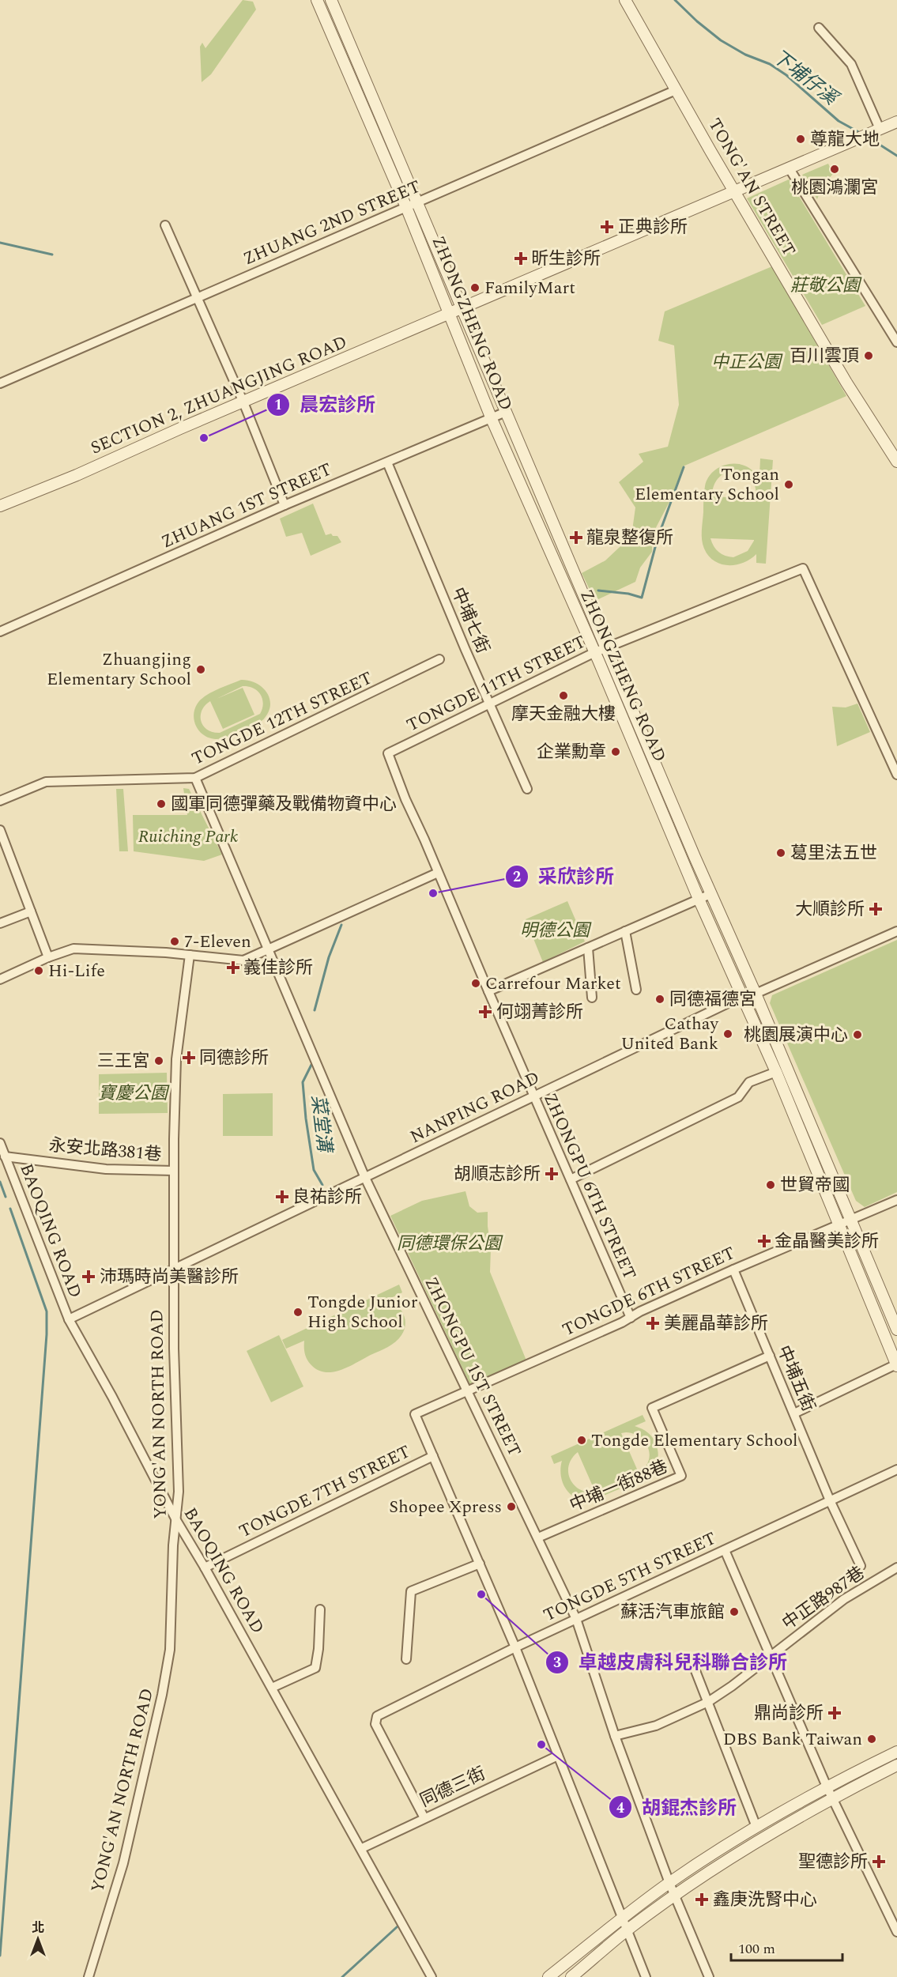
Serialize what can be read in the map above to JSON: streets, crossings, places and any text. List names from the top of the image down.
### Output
{
  "streets": {
    "street": [
      "TONG'AN STREET",
      "ZHUANG 2ND STREET",
      "ZHONGZHENG ROAD",
      "SECTION 2, ZHUANGJING ROAD",
      "ZHUANG 1ST STREET",
      "中埔七街",
      "TONGDE 11TH STREET",
      "TONGDE 12TH STREET",
      "NANPING ROAD",
      "永安北路381巷",
      "ZHONGPU 6TH STREET",
      "BAOQING ROAD",
      "TONGDE 6TH STREET",
      "ZHONGPU 1ST STREET",
      "中埔五街",
      "YONG'AN NORTH ROAD",
      "中埔一街88巷",
      "TONGDE 7TH STREET",
      "TONGDE 5TH STREET",
      "中正路987巷",
      "同德三街"
    ]
  },
  "crossings": [
    ["TONG'AN STREET", "ZHUANG 2ND STREET"],
    ["TONG'AN STREET", "SECTION 2, ZHUANGJING ROAD"],
    ["ZHUANG 2ND STREET", "ZHONGZHENG ROAD"],
    ["ZHONGZHENG ROAD", "SECTION 2, ZHUANGJING ROAD"],
    ["ZHONGZHENG ROAD", "ZHUANG 1ST STREET"],
    ["ZHONGZHENG ROAD", "TONGDE 11TH STREET"],
    ["ZHONGZHENG ROAD", "NANPING ROAD"],
    ["ZHONGZHENG ROAD", "TONGDE 6TH STREET"],
    ["ZHUANG 1ST STREET", "中埔七街"],
    ["中埔七街", "TONGDE 11TH STREET"],
    ["TONGDE 11TH STREET", "ZHONGPU 6TH STREET"],
    ["TONGDE 12TH STREET", "ZHONGPU 1ST STREET"],
    ["NANPING ROAD", "ZHONGPU 6TH STREET"],
    ["NANPING ROAD", "BAOQING ROAD"],
    ["NANPING ROAD", "ZHONGPU 1ST STREET"],
    ["NANPING ROAD", "YONG'AN NORTH ROAD"],
    ["永安北路381巷", "BAOQING ROAD"],
    ["永安北路381巷", "YONG'AN NORTH ROAD"],
    ["ZHONGPU 6TH STREET", "TONGDE 6TH STREET"],
    ["BAOQING ROAD", "YONG'AN NORTH ROAD"],
    ["BAOQING ROAD", "TONGDE 7TH STREET"],
    ["BAOQING ROAD", "同德三街"],
    ["TONGDE 6TH STREET", "ZHONGPU 1ST STREET"],
    ["TONGDE 6TH STREET", "中埔五街"],
    ["TONGDE 6TH STREET", "TONGDE 7TH STREET"],
    ["ZHONGPU 1ST STREET", "中埔一街88巷"],
    ["ZHONGPU 1ST STREET", "TONGDE 5TH STREET"],
    ["ZHONGPU 1ST STREET", "中正路987巷"],
    ["中埔五街", "中埔一街88巷"],
    ["中埔五街", "TONGDE 5TH STREET"],
    ["TONGDE 5TH STREET", "同德三街"]
  ],
  "water": ["下埔仔溪", "菜堂溝"],
  "parks": [
    "莊敬公園",
    "中正公園",
    "Ruiching Park",
    "明德公園",
    "寶慶公園",
    "同德環保公園"
  ],
  "places": {
    "other": [
      "尊龍大地",
      "桃園鴻瀾宮",
      "FamilyMart",
      "百川雲頂",
      "晨宏診所",
      "Tongan Elementary School",
      "Zhuangjing Elementary School",
      "摩天金融大樓",
      "企業勳章",
      "國軍同德彈藥及戰備物資中心",
      "葛里法五世",
      "采欣診所",
      "7-Eleven",
      "Hi-Life",
      "Carrefour Market",
      "同德福德宮",
      "Cathay United Bank",
      "桃園展演中心",
      "三王宮",
      "世貿帝國",
      "Tongde Junior High School",
      "Tongde Elementary School",
      "Shopee Xpress",
      "卓越皮膚科兒科聯合診所",
      "蘇活汽車旅館",
      "DBS Bank Taiwan",
      "胡錕杰診所"
    ],
    "health": [
      "正典診所",
      "昕生診所",
      "龍泉整復所",
      "大順診所",
      "義佳診所",
      "何翊菁診所",
      "同德診所",
      "胡順志診所",
      "良祐診所",
      "金晶醫美診所",
      "沛瑪時尚美醫診所",
      "美麗晶華診所",
      "鼎尚診所",
      "聖德診所",
      "鑫庚洗腎中心"
    ]
  },
  "scale_bar": "100 m",
  "north": "top"
}
